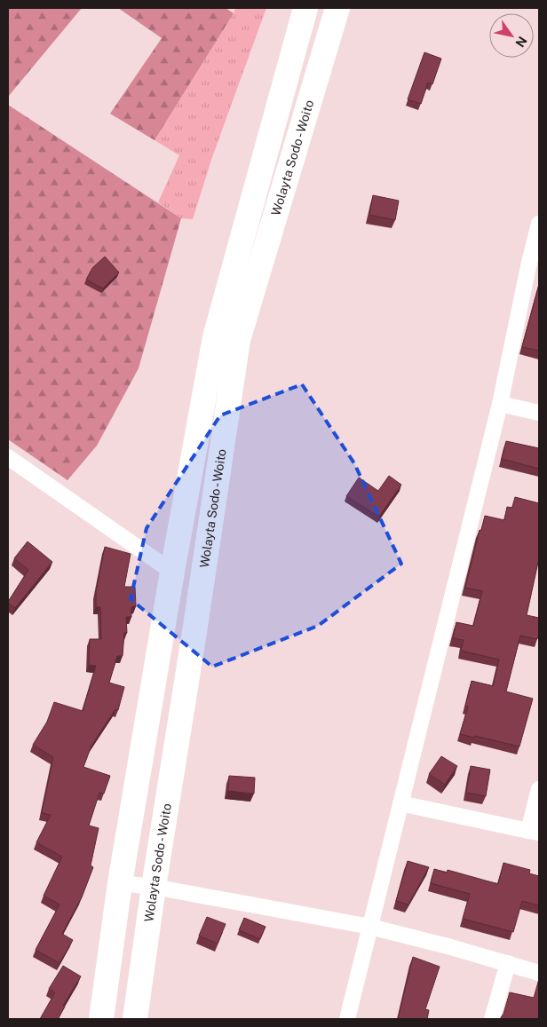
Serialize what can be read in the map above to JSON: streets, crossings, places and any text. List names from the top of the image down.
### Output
{
  "streets": {
    "highway": ["Wolayta Sodo - Woito"]
  },
  "north": "bottom right"
}
